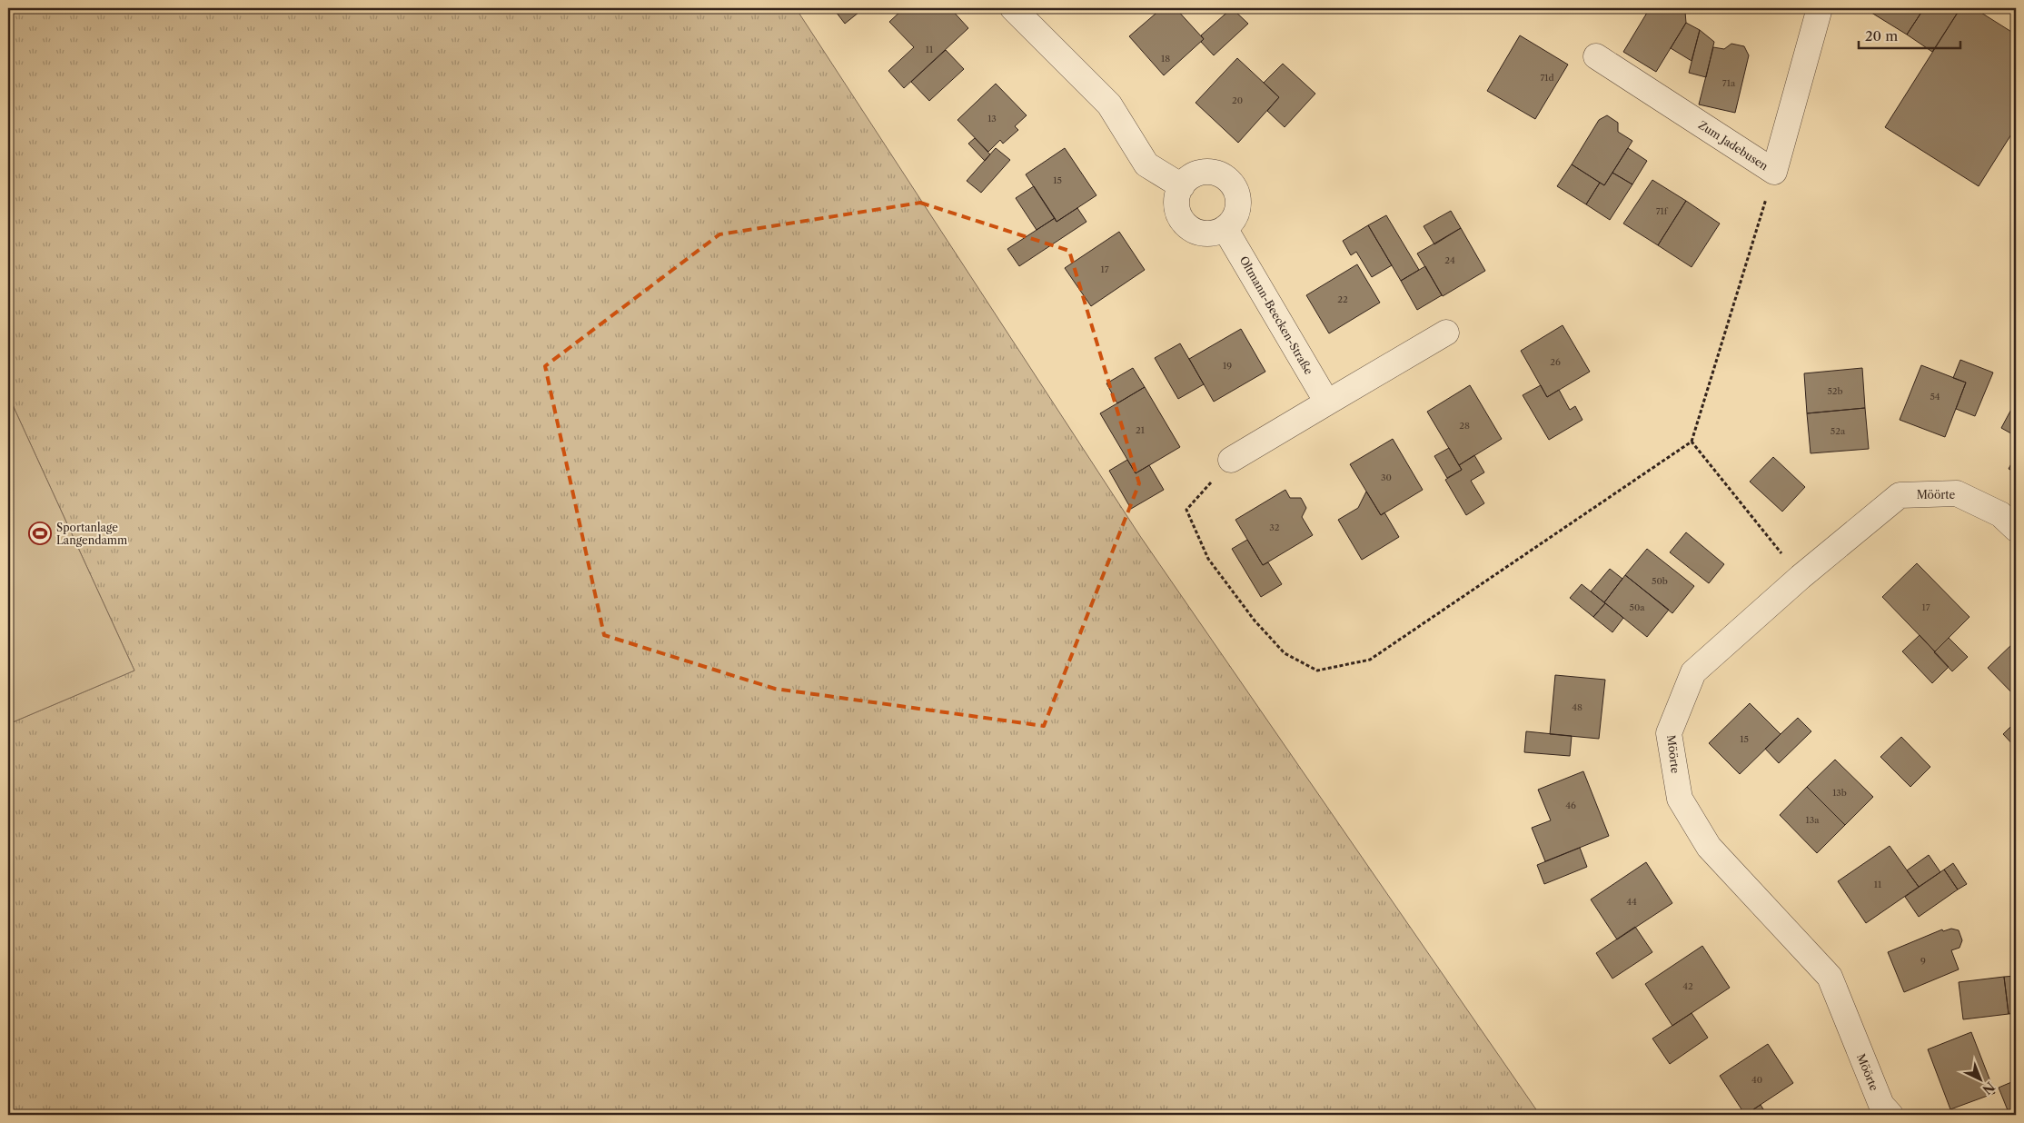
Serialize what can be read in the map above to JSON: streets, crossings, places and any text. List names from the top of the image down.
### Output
{
  "streets": {
    "street": ["Zum Jadebusen", "Oltmann-Beecken-Straße", "Möörte"]
  },
  "places": {
    "sports": ["Sportanlage Langendamm"]
  },
  "house_numbers": [
    "11",
    "18",
    "71d",
    "71a",
    "20",
    "13",
    "15",
    "71f",
    "24",
    "17",
    "22",
    "26",
    "19",
    "52b",
    "54",
    "28",
    "21",
    "52a",
    "30",
    "32",
    "50b",
    "50a",
    "17",
    "48",
    "15",
    "13b",
    "46",
    "13a",
    "11",
    "44",
    "9",
    "42",
    "40"
  ],
  "scale_bar": "20 m",
  "north": "bottom right"
}
